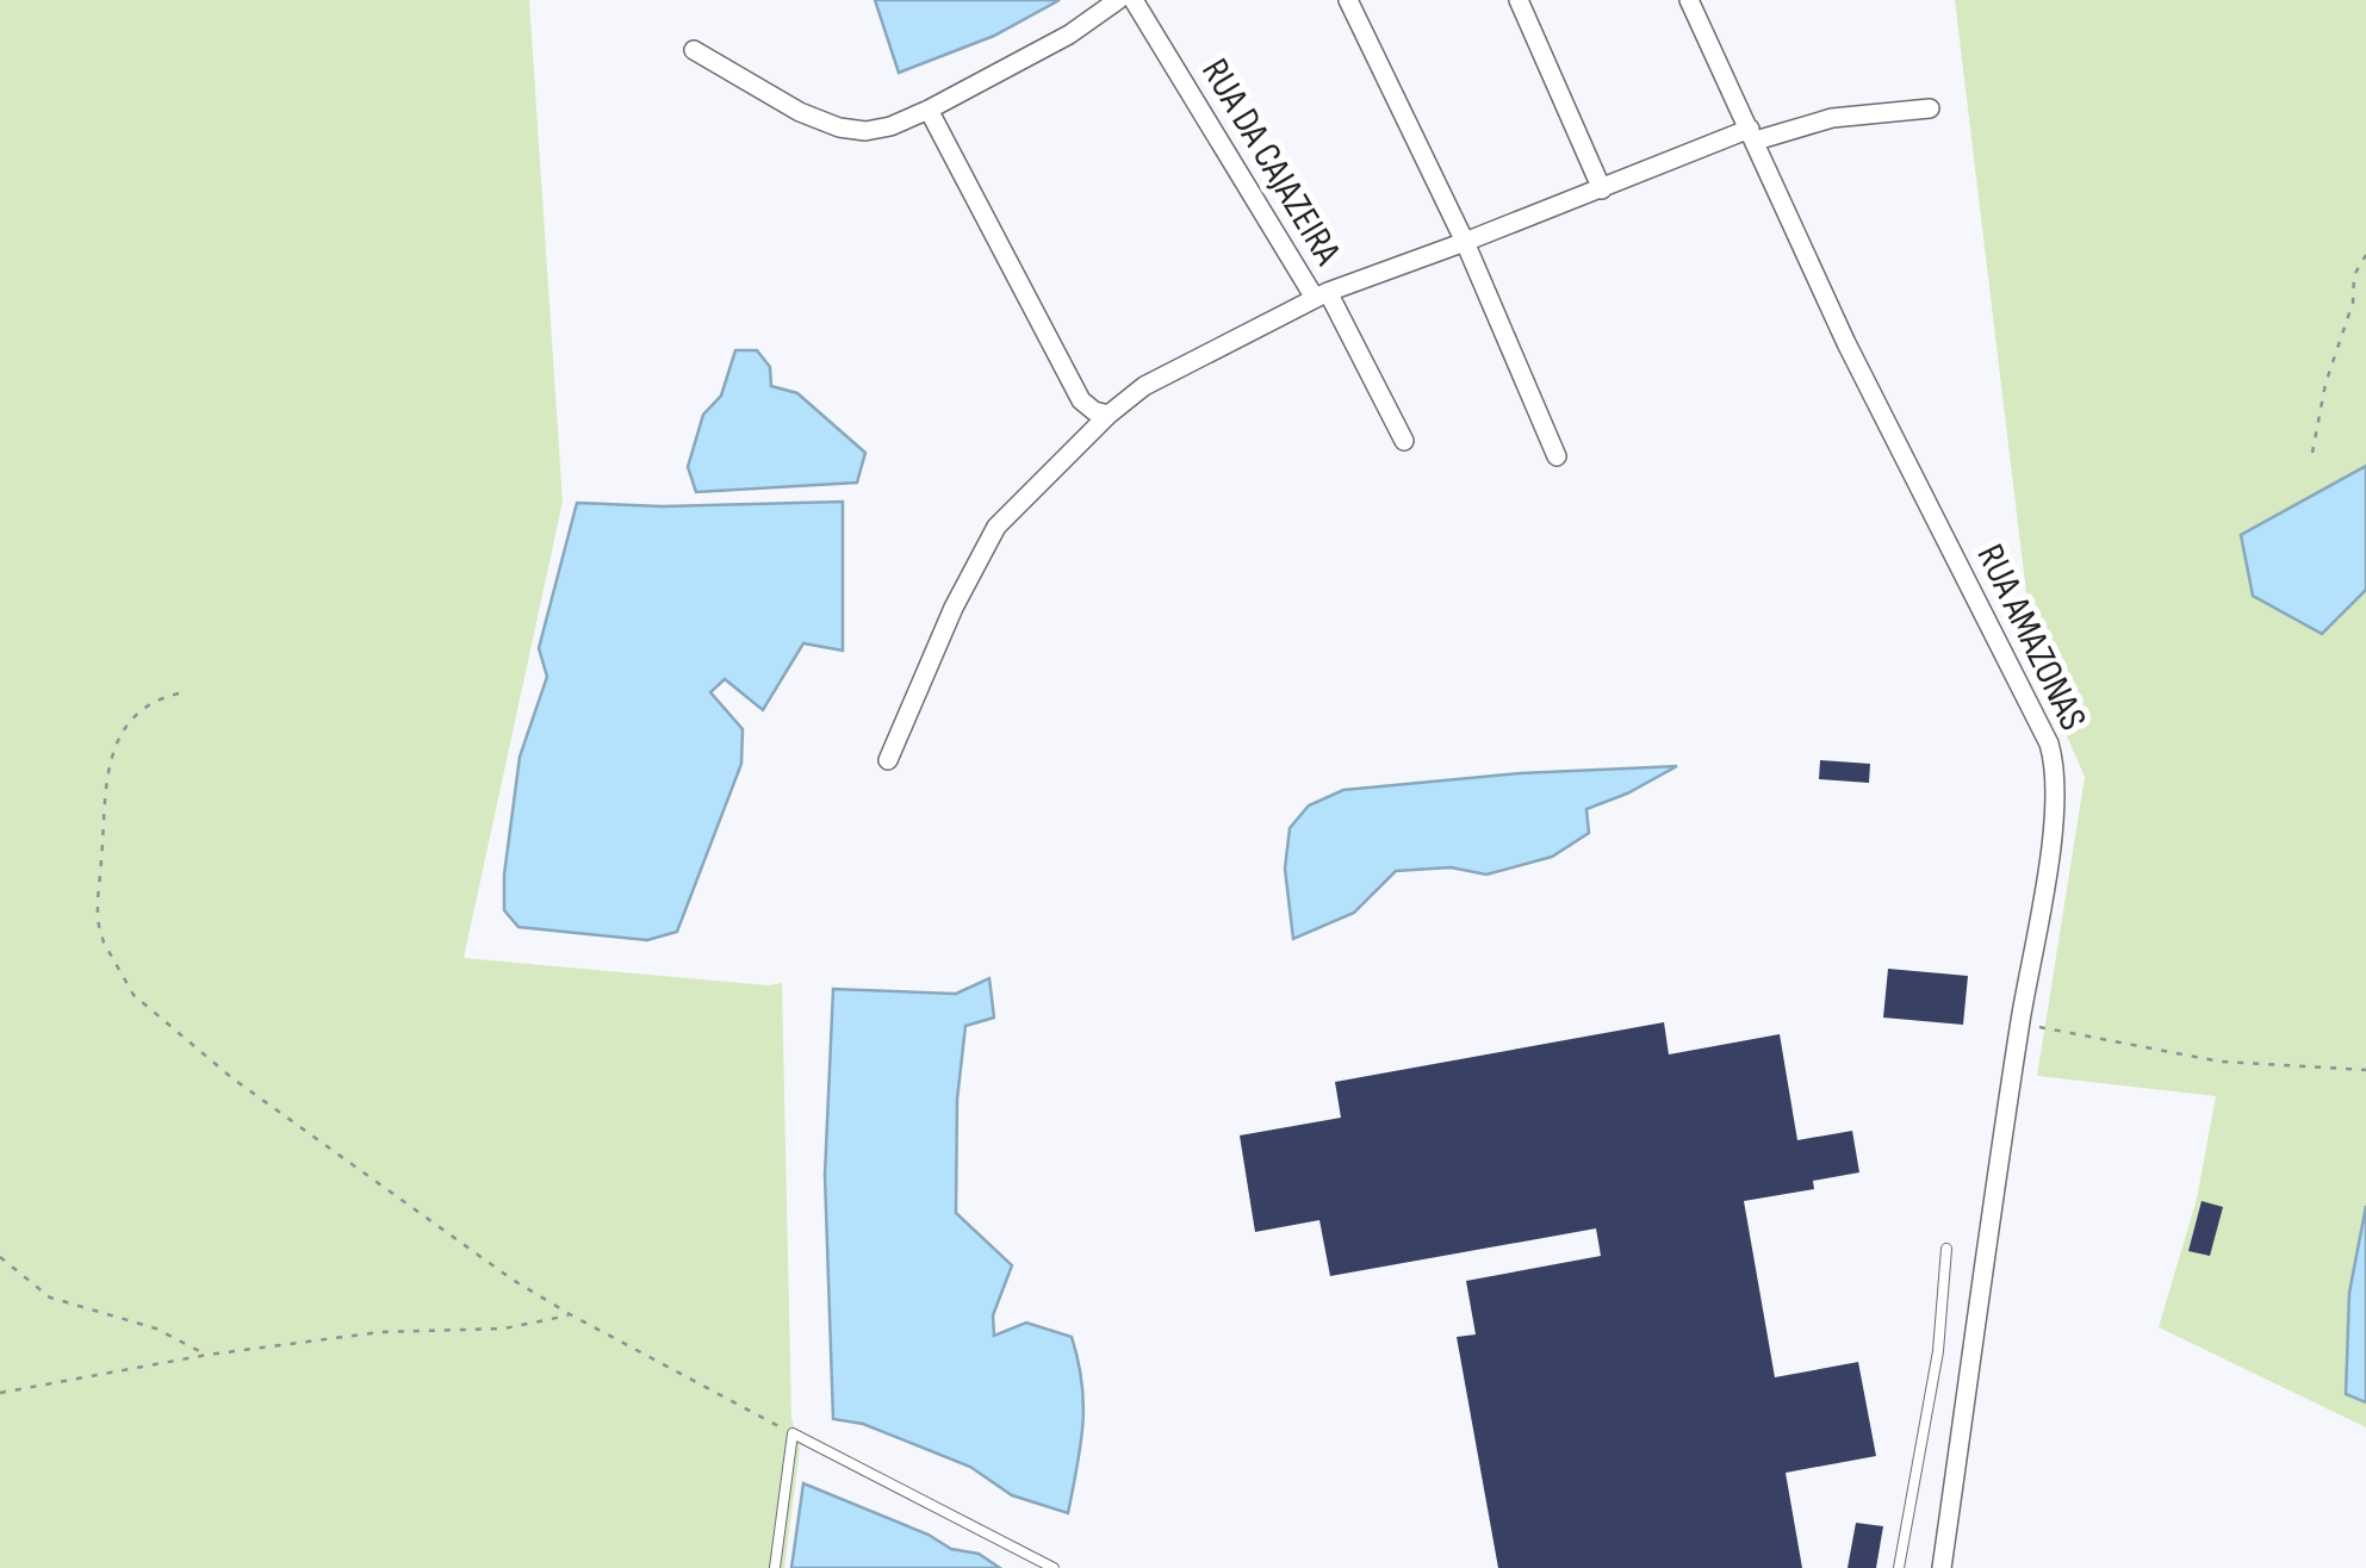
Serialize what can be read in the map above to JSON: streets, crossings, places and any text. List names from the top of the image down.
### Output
{
  "streets": {
    "street": ["RUA DA CAJAZEIRA", "RUA AMAZONAS"]
  }
}
